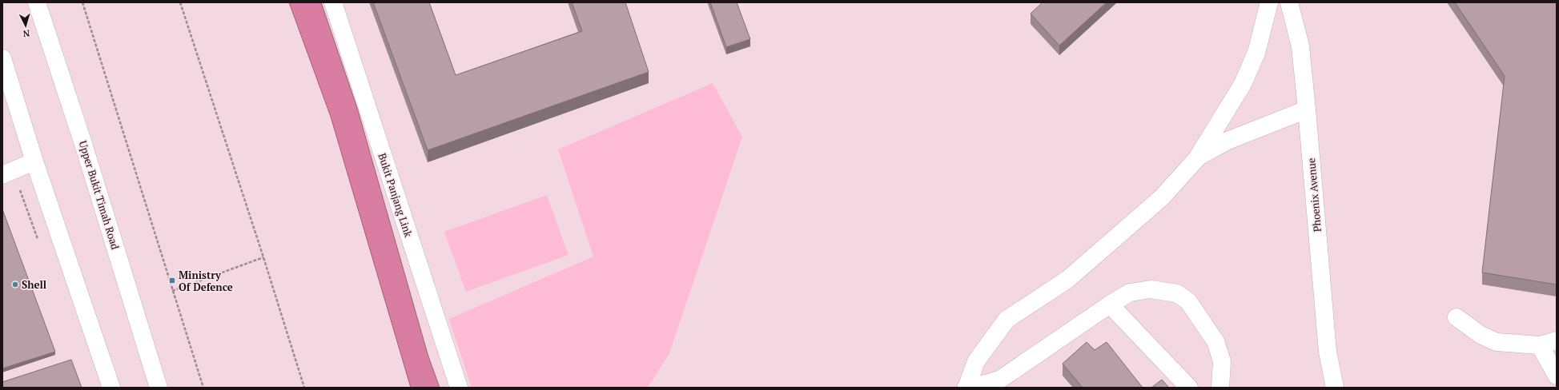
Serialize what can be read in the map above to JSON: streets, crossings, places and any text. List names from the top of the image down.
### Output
{
  "streets": {
    "main road": ["Upper Bukit Timah Road", "Bukit Panjang Link", "Phoenix Avenue"]
  },
  "places": {
    "transit": ["Ministry Of Defence"],
    "other": ["Shell"]
  },
  "north": "bottom"
}
